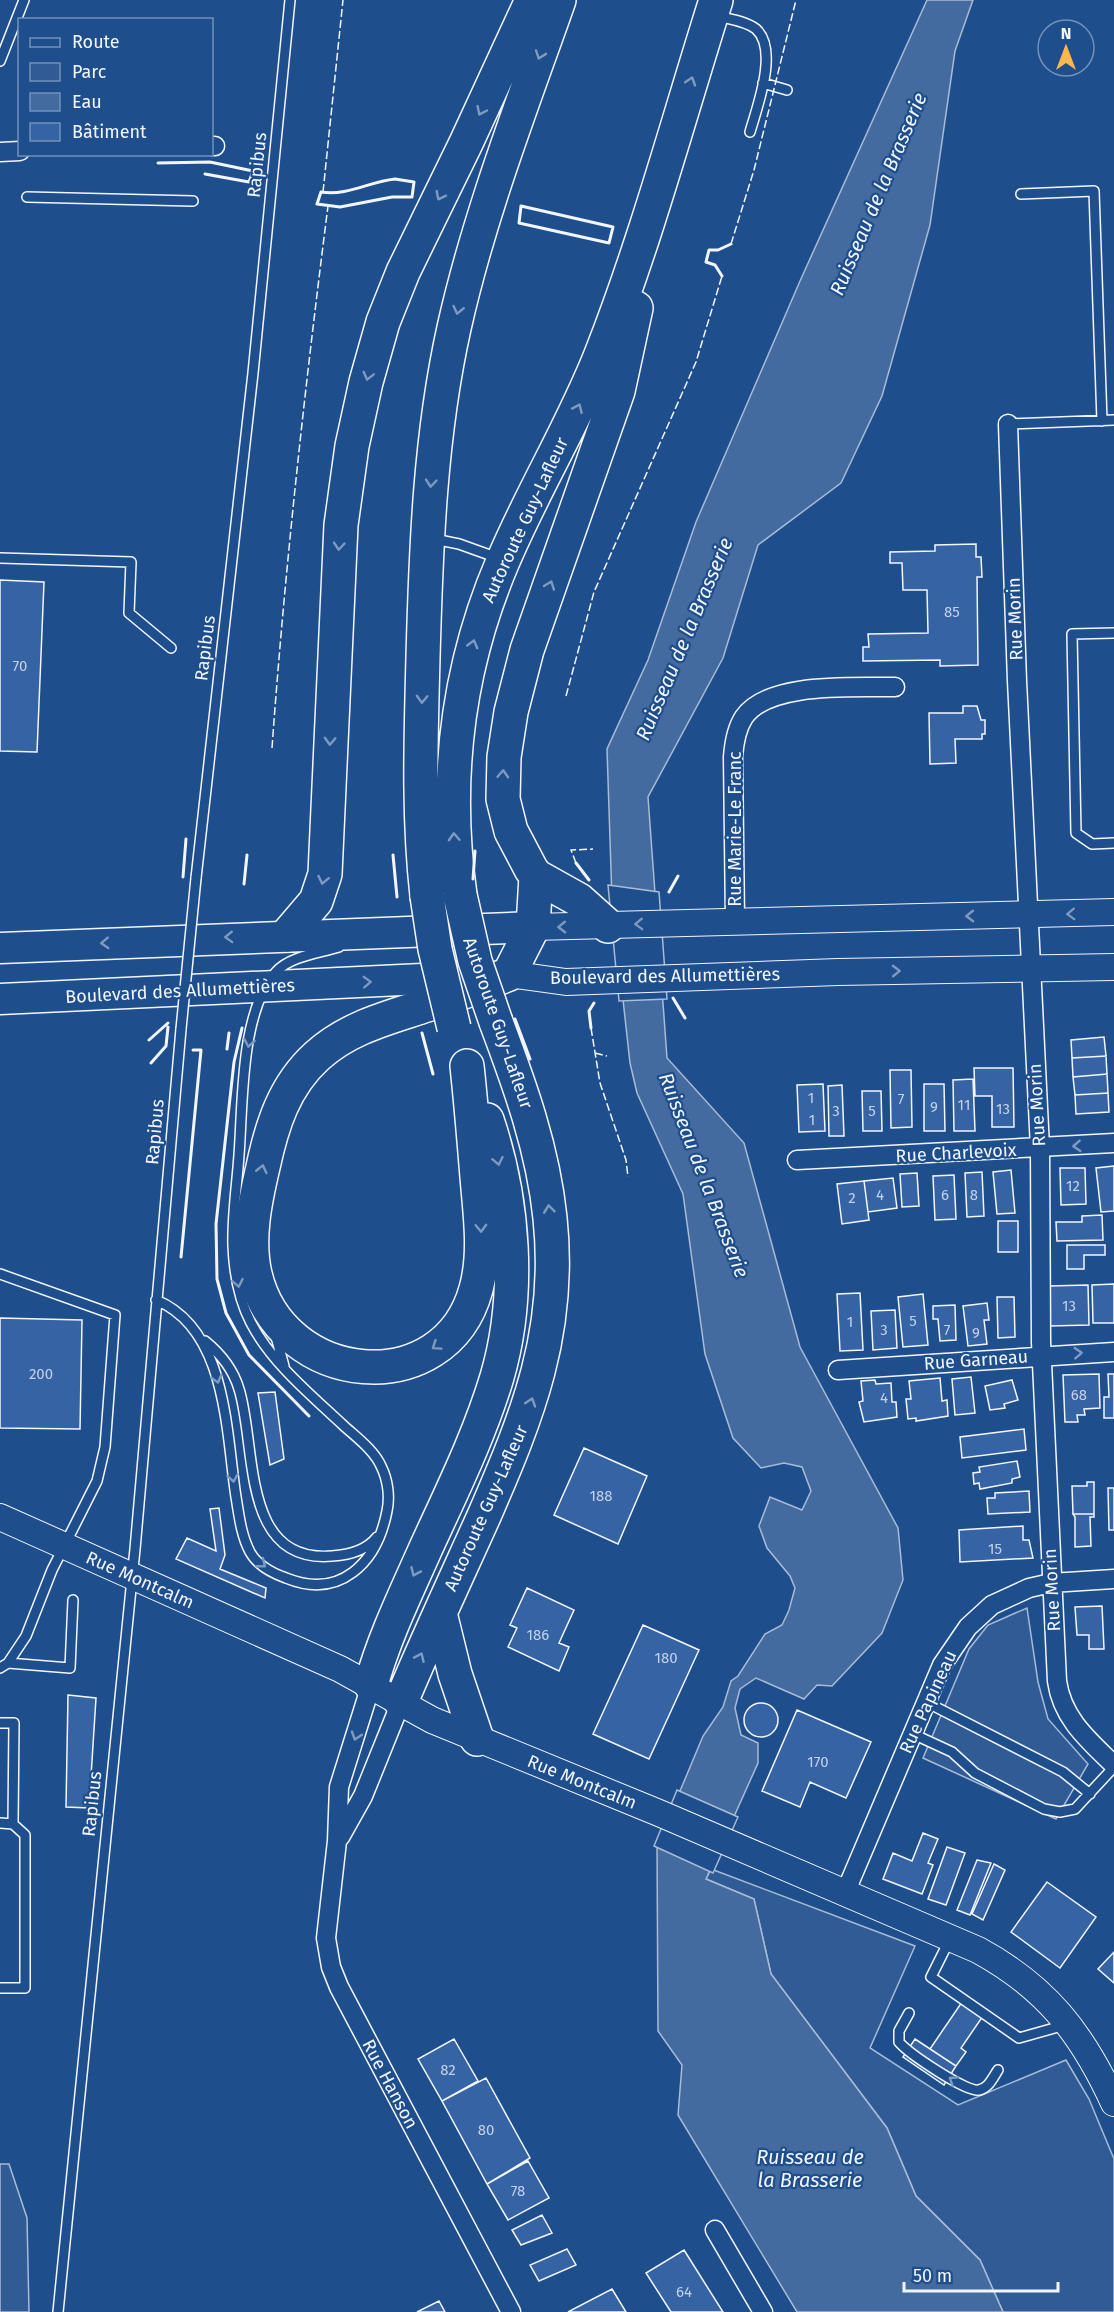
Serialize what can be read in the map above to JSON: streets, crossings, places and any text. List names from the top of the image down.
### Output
{
  "streets": {
    "highway": ["Autoroute Guy-Lafleur"],
    "main road": ["Boulevard des Allumettières", "Rue Montcalm"],
    "street": [
      "Rue Morin",
      "Rue Marie-Le Franc",
      "Rue Charlevoix",
      "Rue Garneau",
      "Rue Papineau",
      "Rue Hanson"
    ],
    "lane": ["Rapibus"]
  },
  "crossings": [
    ["Rapibus", "Rue Montcalm"],
    ["Autoroute Guy-Lafleur", "Rue Montcalm"],
    ["Autoroute Guy-Lafleur", "Rue Hanson"],
    ["Rue Morin", "Boulevard des Allumettières"],
    ["Rue Morin", "Rue Charlevoix"],
    ["Rue Morin", "Rue Garneau"],
    ["Rue Morin", "Rue Papineau"],
    ["Rue Montcalm", "Rue Papineau"],
    ["Rue Montcalm", "Rue Hanson"]
  ],
  "water": ["Ruisseau de la Brasserie"],
  "house_numbers": [
    "85",
    "70",
    "1",
    "7",
    "11",
    "9",
    "13",
    "3",
    "5",
    "1",
    "12",
    "4",
    "6",
    "8",
    "2",
    "13",
    "5",
    "1",
    "3",
    "7",
    "9",
    "200",
    "68",
    "4",
    "188",
    "15",
    "186",
    "180",
    "170",
    "82",
    "80",
    "78",
    "64"
  ],
  "legend": [
    "Route",
    "Parc",
    "Eau",
    "Bâtiment"
  ],
  "scale_bar": "50 m",
  "north": "top"
}
